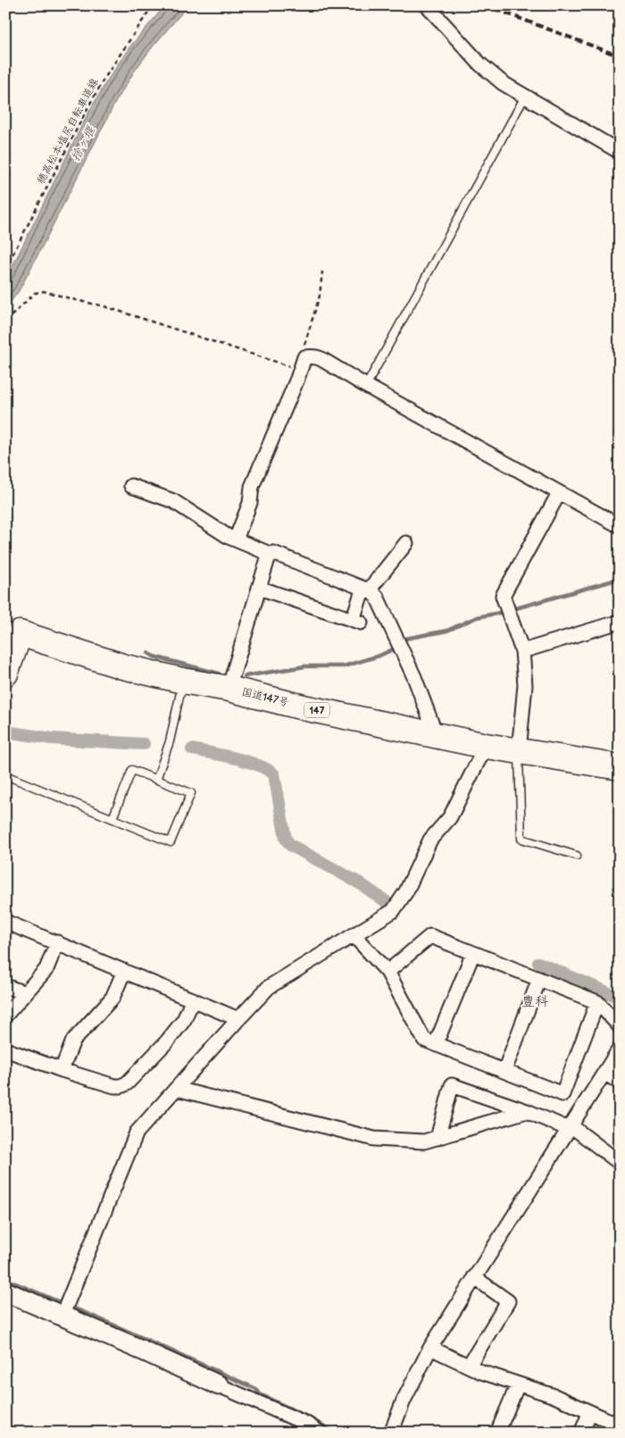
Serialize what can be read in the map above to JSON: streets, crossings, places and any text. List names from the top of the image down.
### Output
{
  "streets": {
    "highway": ["国道147号", "147"],
    "path": ["穂高松本塩尻自転車道線"]
  },
  "crossings": [
    ["国道147号", "147"]
  ],
  "districts": ["豊科"],
  "water": ["捨ヶ堰"]
}
